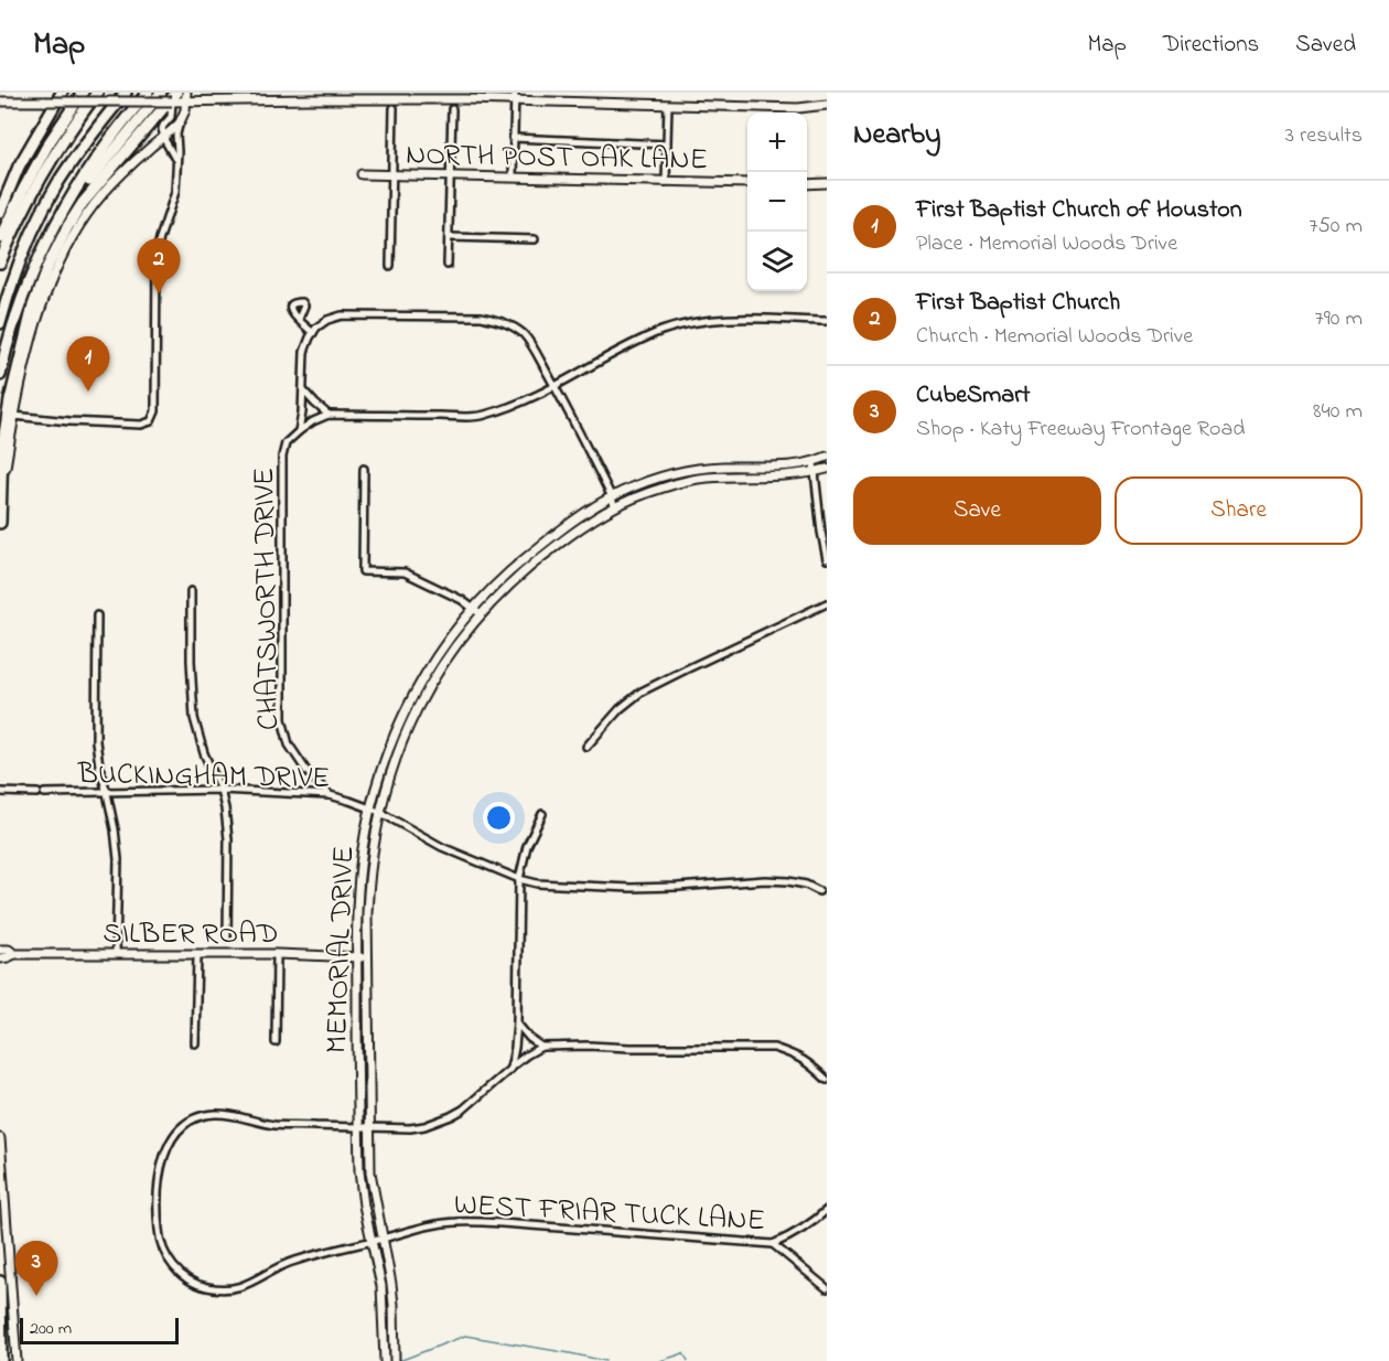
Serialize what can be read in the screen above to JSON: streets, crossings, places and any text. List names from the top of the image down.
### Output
{
  "streets": {
    "main road": ["NORTH POST OAK LANE", "SILBER ROAD", "MEMORIAL DRIVE"],
    "street": ["CHATSWORTH DRIVE", "BUCKINGHAM DRIVE", "WEST FRIAR TUCK LANE"]
  },
  "crossings": [
    ["CHATSWORTH DRIVE", "BUCKINGHAM DRIVE"],
    ["BUCKINGHAM DRIVE", "MEMORIAL DRIVE"],
    ["SILBER ROAD", "MEMORIAL DRIVE"],
    ["MEMORIAL DRIVE", "WEST FRIAR TUCK LANE"]
  ],
  "scale_bar": "200 m",
  "page": {
    "header": "Map",
    "nav": ["Map", "Directions", "Saved"],
    "heading": ["Nearby", "3 results"],
    "map_buttons": ["+", "−"],
    "list": [
      {
        "mark": "1",
        "name": "First Baptist Church of Houston",
        "note": "Place · Memorial Woods Drive",
        "value": "750 m"
      },
      {
        "mark": "2",
        "name": "First Baptist Church",
        "note": "Church · Memorial Woods Drive",
        "value": "790 m"
      },
      {
        "mark": "3",
        "name": "CubeSmart",
        "note": "Shop · Katy Freeway Frontage Road",
        "value": "840 m"
      }
    ],
    "pins": ["2", "1", "3"],
    "buttons": ["Save", "Share"],
    "scale": "200 m"
  }
}
